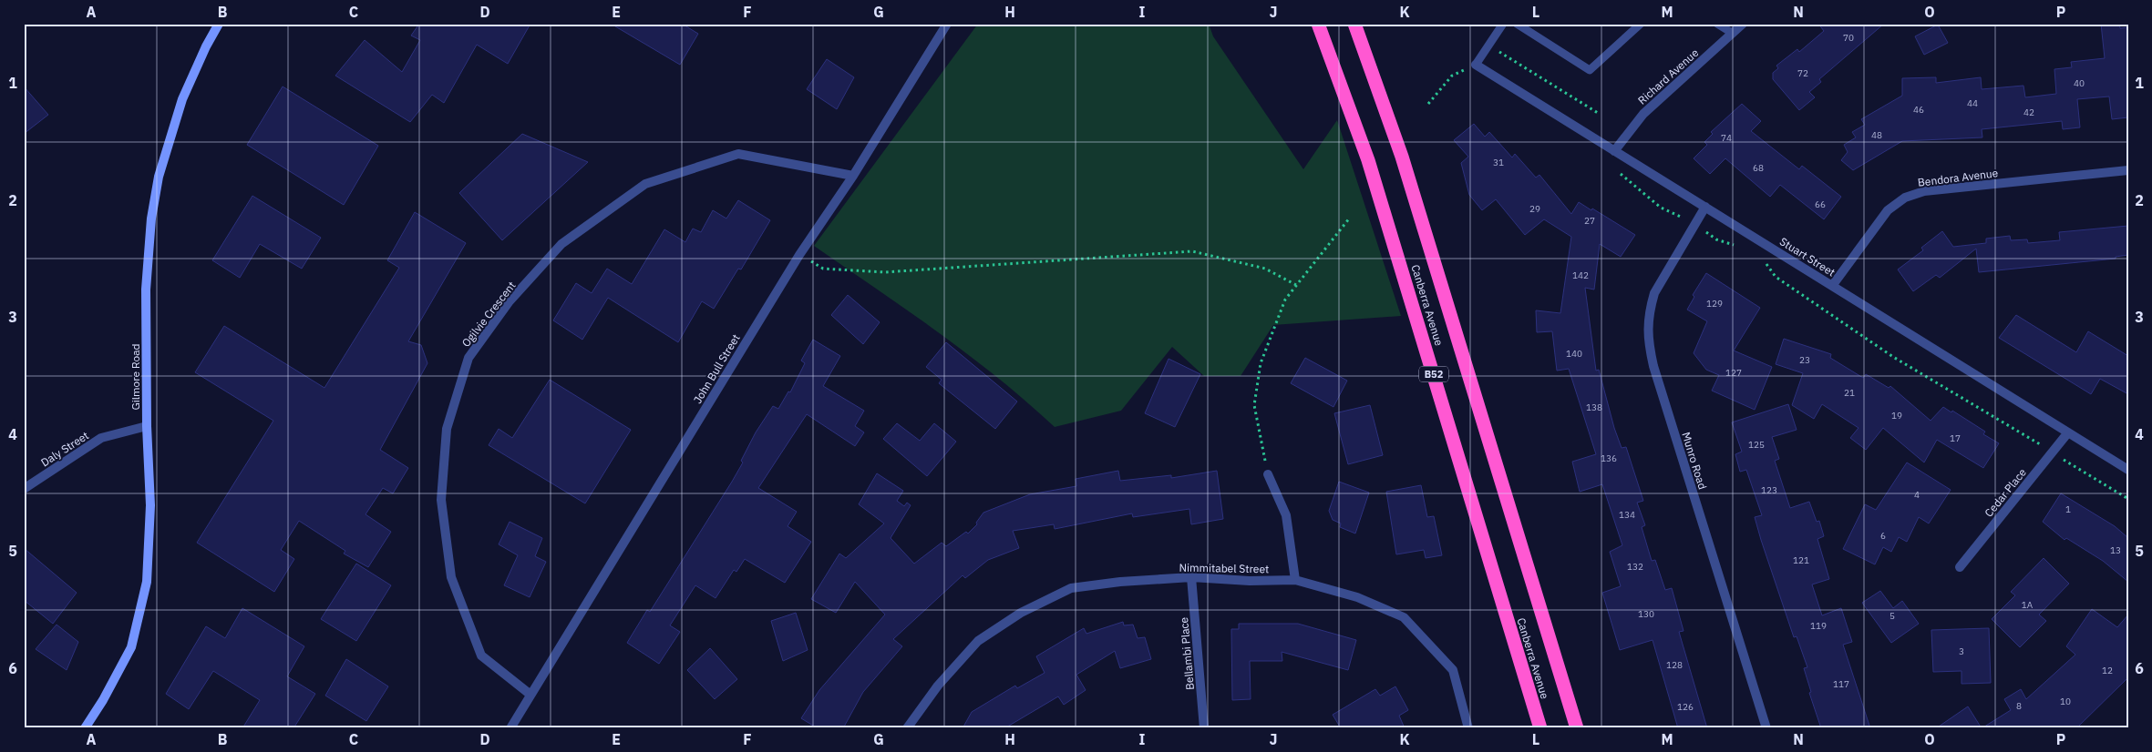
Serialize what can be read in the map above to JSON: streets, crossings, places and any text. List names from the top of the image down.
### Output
{
  "streets": {
    "highway": ["Canberra Avenue", "B52"],
    "street": [
      "Richard Avenue",
      "Bendora Avenue",
      "Stuart Street",
      "Ogilvie Crescent",
      "John Bull Street",
      "Gilmore Road",
      "Daly Street",
      "Munro Road",
      "Cedar Place",
      "Nimmitabel Street",
      "Bellambi Place"
    ]
  },
  "crossings": [
    ["Richard Avenue", "Stuart Street"],
    ["Bendora Avenue", "Stuart Street"],
    ["Stuart Street", "Munro Road"],
    ["Stuart Street", "Cedar Place"],
    ["Ogilvie Crescent", "John Bull Street"],
    ["Gilmore Road", "Daly Street"],
    ["Nimmitabel Street", "Bellambi Place"]
  ],
  "house_numbers": [
    "70",
    "72",
    "40",
    "44",
    "46",
    "42",
    "48",
    "74",
    "31",
    "68",
    "66",
    "29",
    "27",
    "142",
    "129",
    "140",
    "23",
    "127",
    "21",
    "138",
    "19",
    "17",
    "125",
    "136",
    "123",
    "4",
    "1",
    "134",
    "6",
    "13",
    "121",
    "132",
    "1A",
    "130",
    "5",
    "119",
    "3",
    "128",
    "12",
    "117",
    "10",
    "8",
    "126"
  ],
  "grid": {
    "columns": [
      "A",
      "B",
      "C",
      "D",
      "E",
      "F",
      "G",
      "H",
      "I",
      "J",
      "K",
      "L",
      "M",
      "N",
      "O",
      "P"
    ],
    "rows": [
      "1",
      "2",
      "3",
      "4",
      "5",
      "6"
    ]
  }
}
